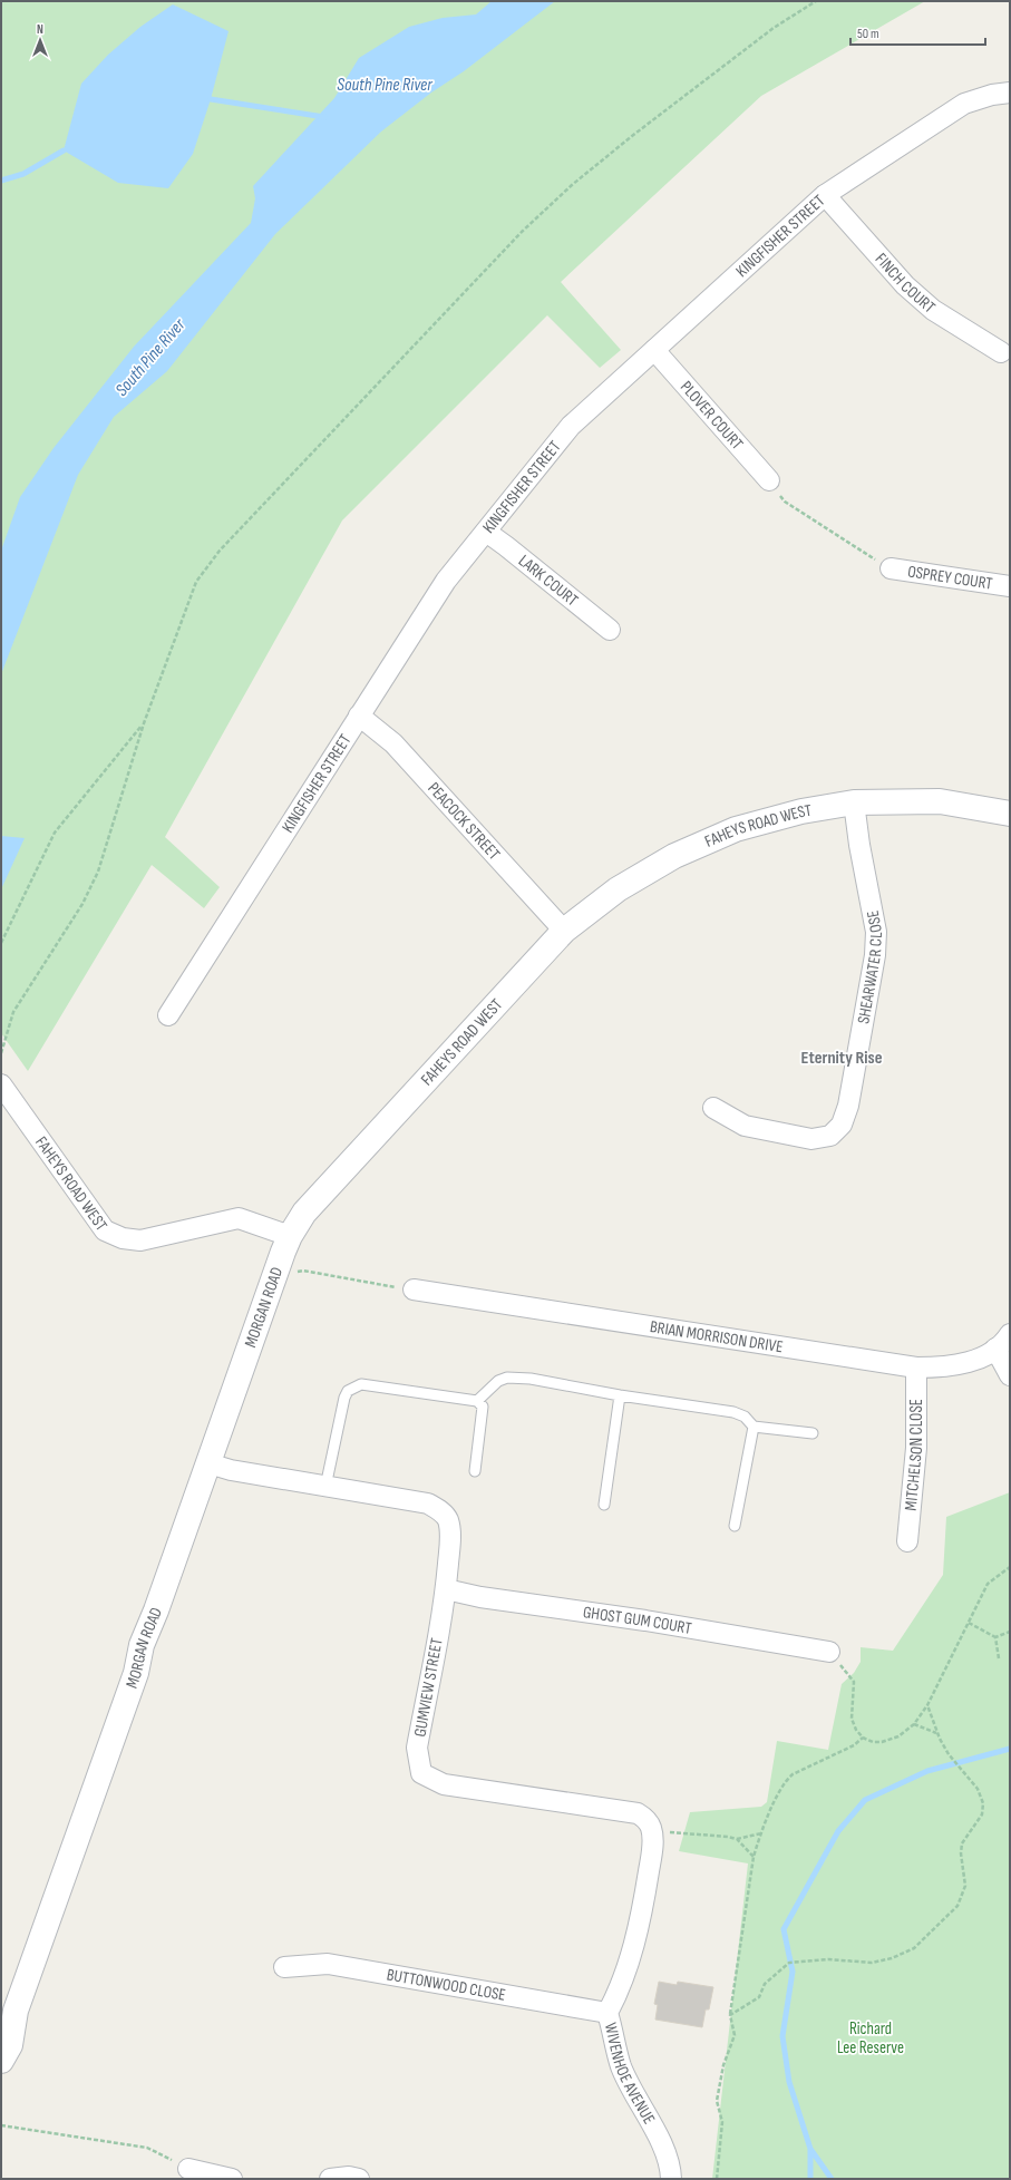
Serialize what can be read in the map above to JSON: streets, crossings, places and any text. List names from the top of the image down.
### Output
{
  "streets": {
    "street": [
      "KINGFISHER STREET",
      "FINCH COURT",
      "PLOVER COURT",
      "OSPREY COURT",
      "LARK COURT",
      "PEACOCK STREET",
      "FAHEYS ROAD WEST",
      "SHEARWATER CLOSE",
      "MORGAN ROAD",
      "BRIAN MORRISON DRIVE",
      "MITCHELSON CLOSE",
      "GHOST GUM COURT",
      "GUMVIEW STREET",
      "BUTTONWOOD CLOSE",
      "WIVENHOE AVENUE"
    ]
  },
  "crossings": [
    ["KINGFISHER STREET", "FINCH COURT"],
    ["KINGFISHER STREET", "PLOVER COURT"],
    ["KINGFISHER STREET", "LARK COURT"],
    ["KINGFISHER STREET", "PEACOCK STREET"],
    ["PEACOCK STREET", "FAHEYS ROAD WEST"],
    ["FAHEYS ROAD WEST", "SHEARWATER CLOSE"],
    ["FAHEYS ROAD WEST", "MORGAN ROAD"],
    ["MORGAN ROAD", "GUMVIEW STREET"],
    ["BRIAN MORRISON DRIVE", "MITCHELSON CLOSE"],
    ["GHOST GUM COURT", "GUMVIEW STREET"],
    ["GUMVIEW STREET", "WIVENHOE AVENUE"],
    ["BUTTONWOOD CLOSE", "WIVENHOE AVENUE"]
  ],
  "districts": ["Eternity Rise"],
  "water": ["South Pine River"],
  "parks": ["Richard Lee Reserve"],
  "scale_bar": "50 m",
  "north": "top"
}
